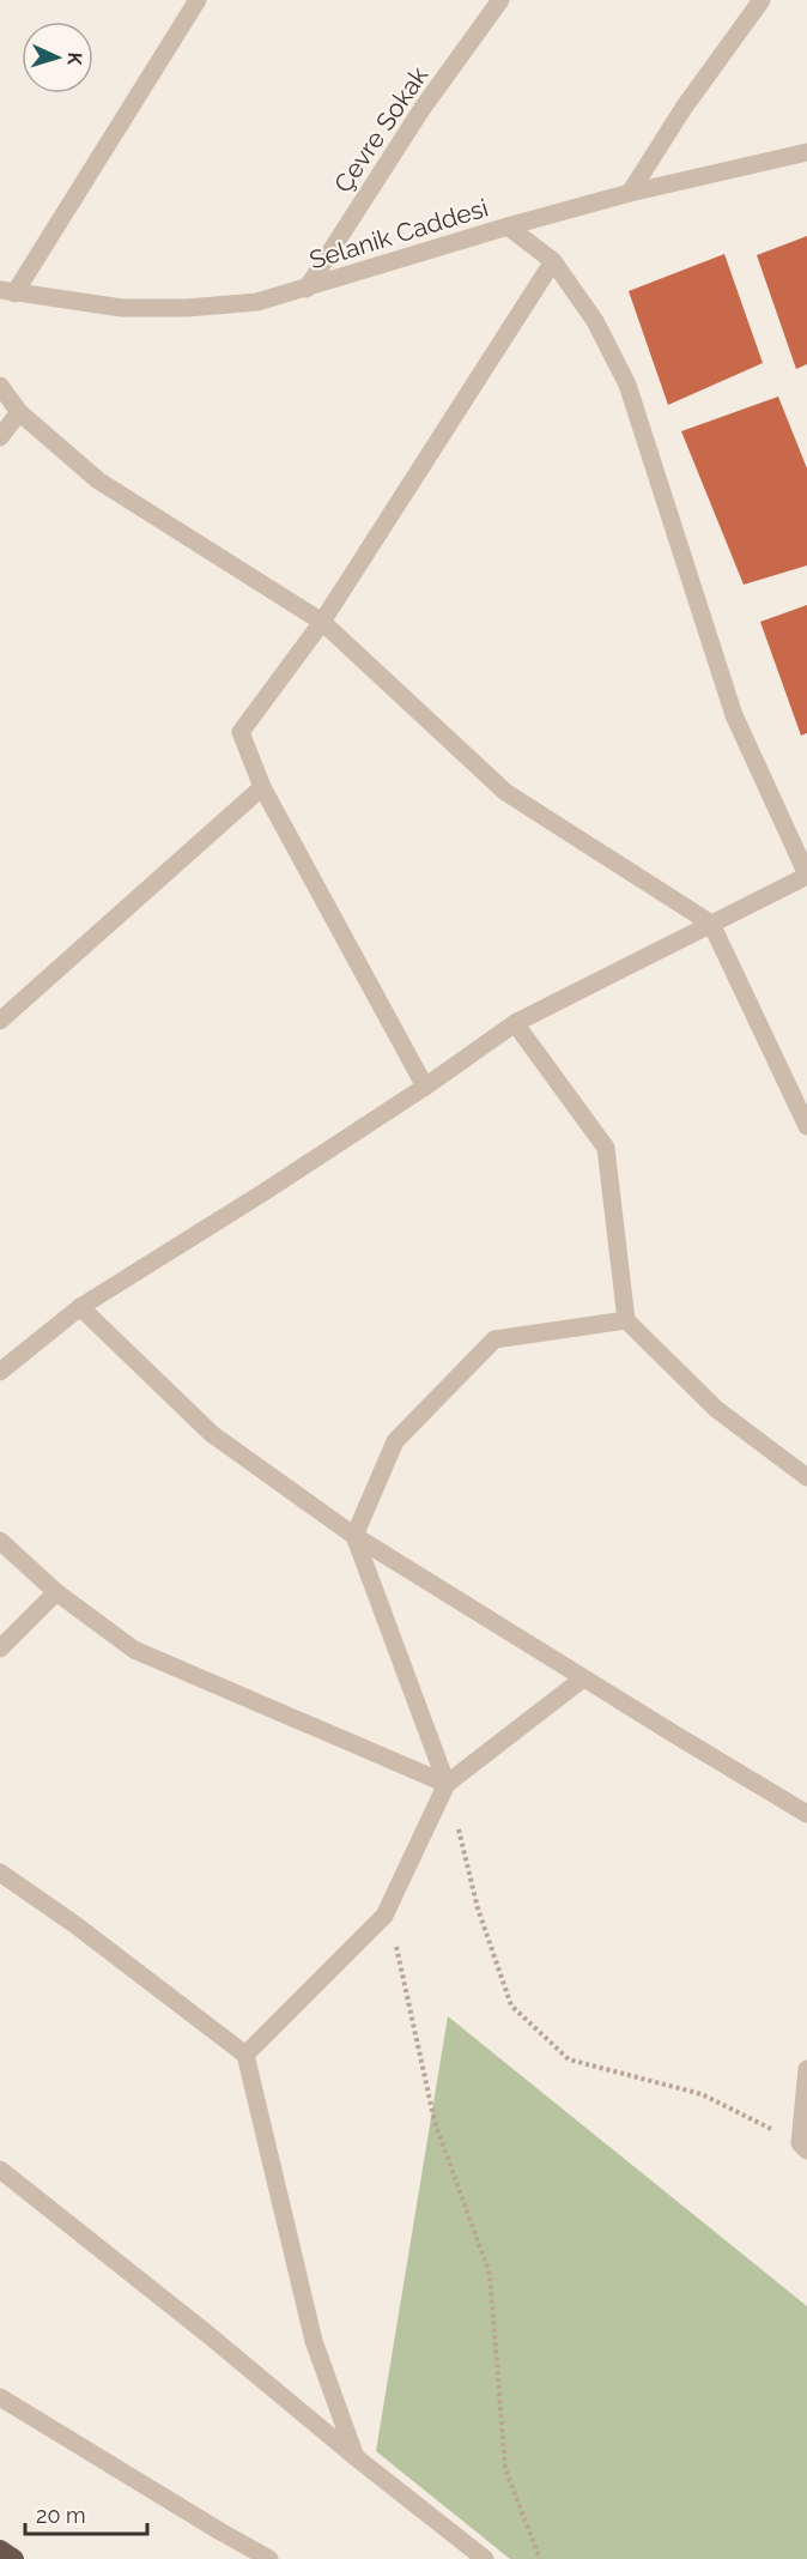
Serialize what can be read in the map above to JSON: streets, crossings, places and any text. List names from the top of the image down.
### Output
{
  "streets": {
    "street": ["Çevre Sokak", "Selanik Caddesi"]
  },
  "crossings": [
    ["Çevre Sokak", "Selanik Caddesi"]
  ],
  "scale_bar": "20 m",
  "north": "right"
}
